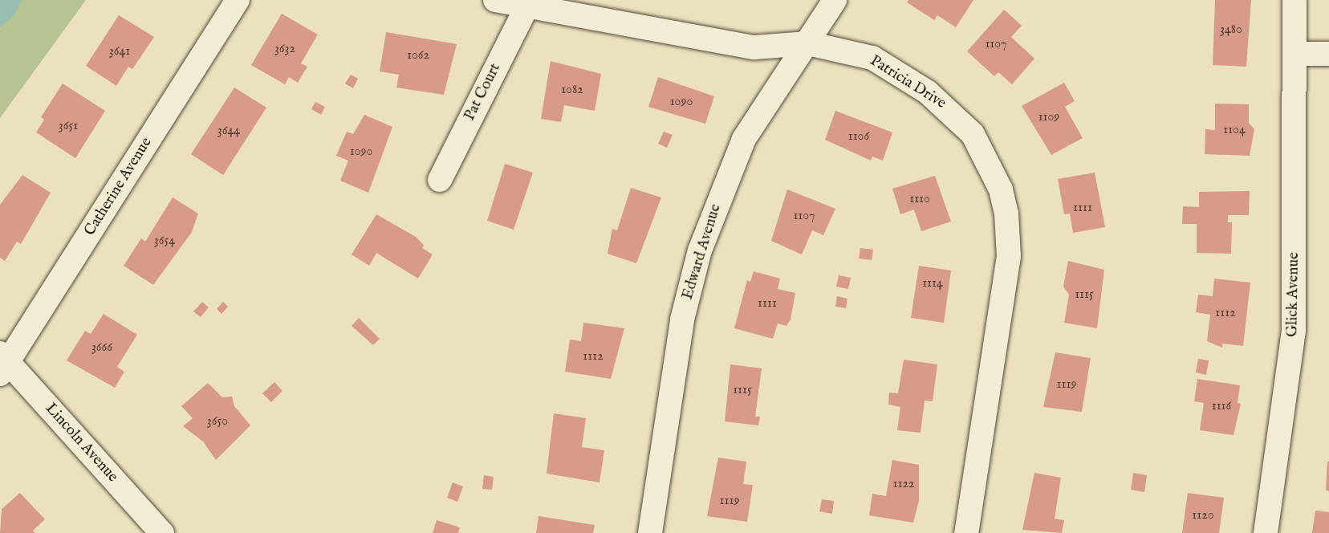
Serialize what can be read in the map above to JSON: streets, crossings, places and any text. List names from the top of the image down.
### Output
{
  "streets": {
    "street": [
      "Patricia Drive",
      "Pat Court",
      "Catherine Avenue",
      "Edward Avenue",
      "Glick Avenue",
      "Lincoln Avenue"
    ]
  },
  "crossings": [
    ["Patricia Drive", "Pat Court"],
    ["Patricia Drive", "Edward Avenue"],
    ["Catherine Avenue", "Lincoln Avenue"]
  ],
  "house_numbers": [
    "3480",
    "1107",
    "3632",
    "3641",
    "1062",
    "1082",
    "1090",
    "1109",
    "3651",
    "1104",
    "3644",
    "1106",
    "1090",
    "1110",
    "1111",
    "1107",
    "3654",
    "1114",
    "1115",
    "1111",
    "1112",
    "3666",
    "1112",
    "1119",
    "1115",
    "1116",
    "3650",
    "1122",
    "1119",
    "1120"
  ]
}
